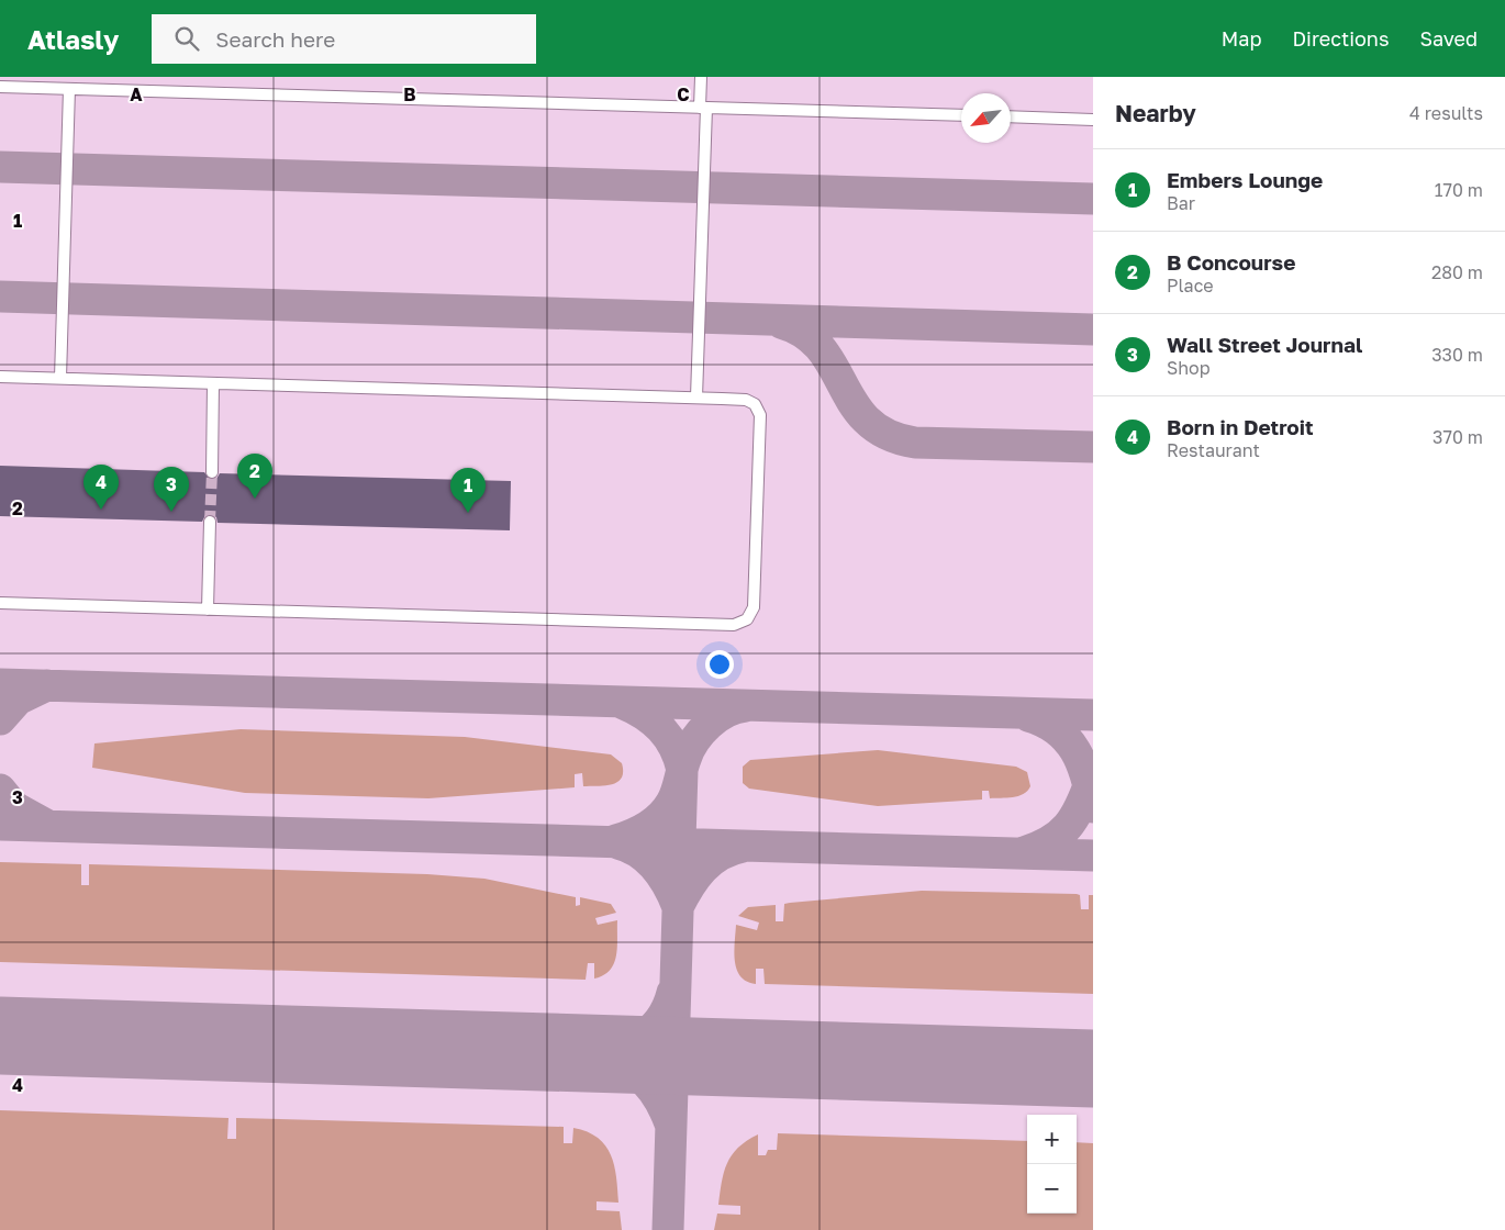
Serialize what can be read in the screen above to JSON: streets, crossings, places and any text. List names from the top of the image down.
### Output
{
  "north": "bottom left",
  "page": {
    "header": "Atlasly",
    "search": "Search here",
    "nav": ["Map", "Directions", "Saved"],
    "heading": ["Nearby", "4 results"],
    "list": [
      {
        "mark": "1",
        "name": "Embers Lounge",
        "note": "Bar",
        "value": "170 m"
      },
      {
        "mark": "2",
        "name": "B Concourse",
        "note": "Place",
        "value": "280 m"
      },
      {
        "mark": "3",
        "name": "Wall Street Journal",
        "note": "Shop",
        "value": "330 m"
      },
      {
        "mark": "4",
        "name": "Born in Detroit",
        "note": "Restaurant",
        "value": "370 m"
      }
    ],
    "pins": [
      "2",
      "4",
      "3",
      "1"
    ],
    "map_buttons": ["+", "−"]
  },
  "grid": {
    "columns": ["A", "B", "C"],
    "rows": [
      "1",
      "2",
      "3",
      "4"
    ]
  }
}
